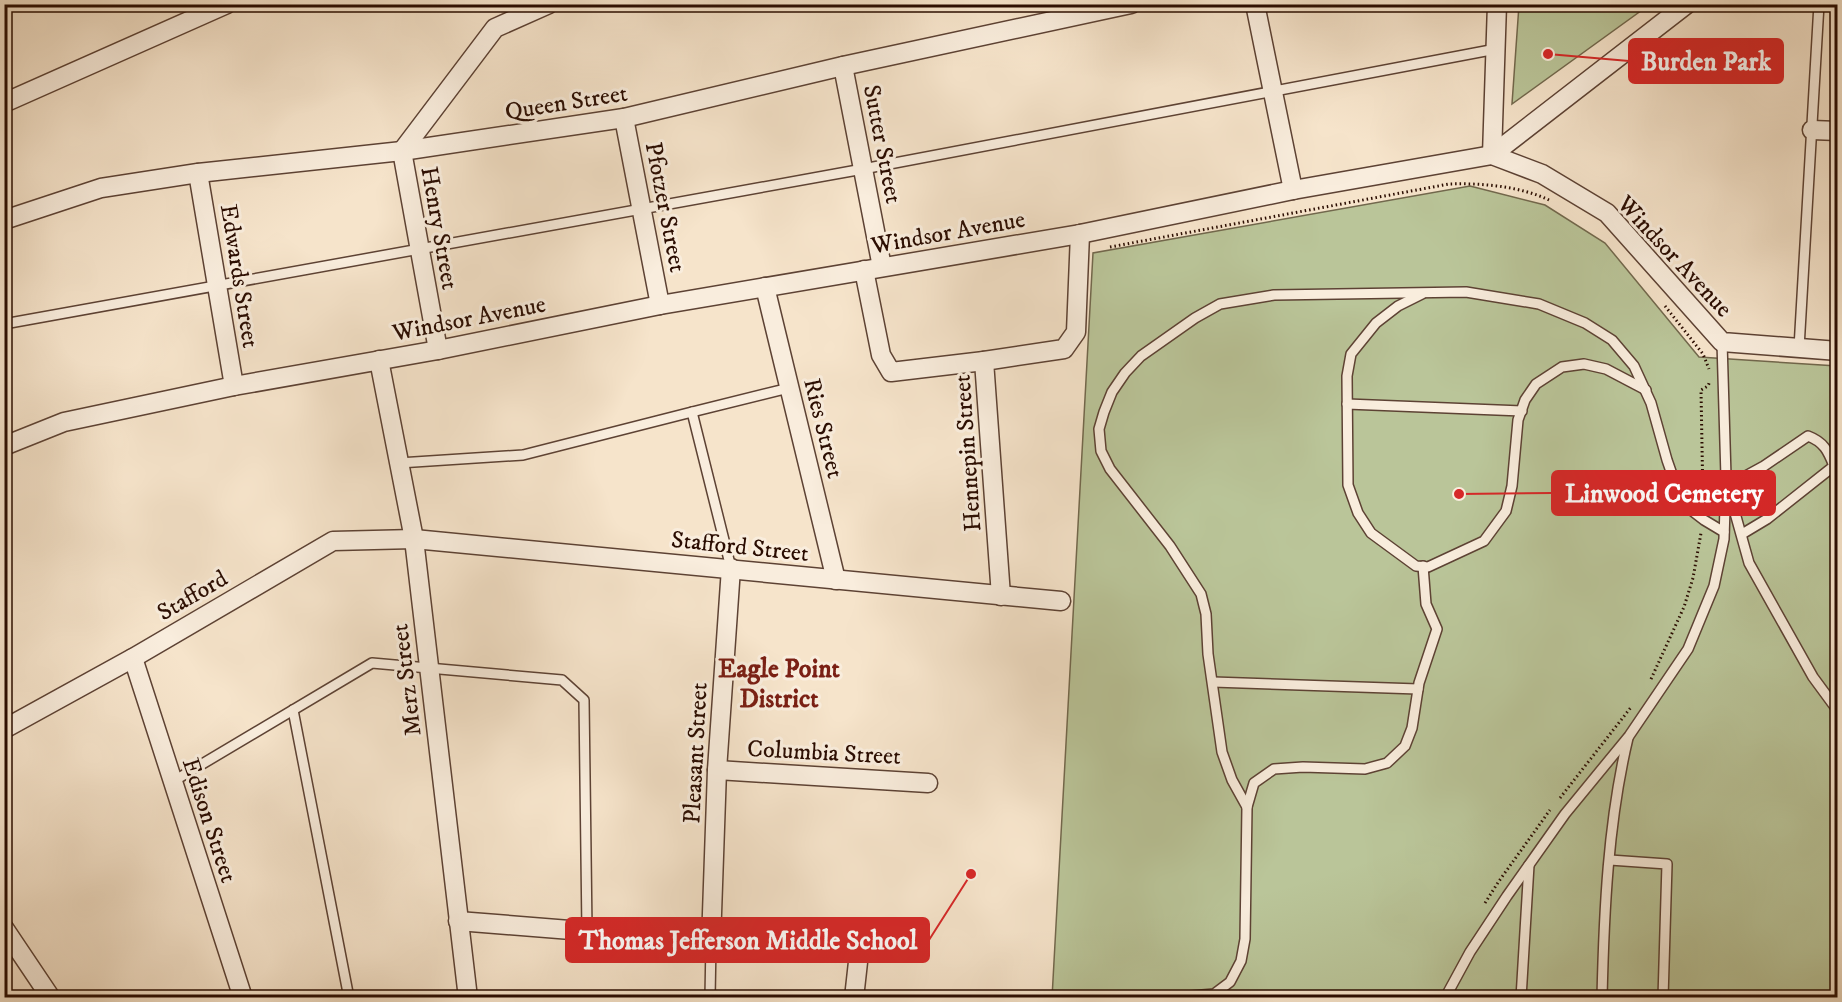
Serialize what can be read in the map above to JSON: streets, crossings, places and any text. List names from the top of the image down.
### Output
{
  "streets": {
    "street": [
      "Queen Street",
      "Sutter Street",
      "Pfotzer Street",
      "Henry Street",
      "Windsor Avenue",
      "Edwards Street",
      "Ries Street",
      "Hennepin Street",
      "Stafford Street",
      "Stafford",
      "Merz Street",
      "Columbia Street",
      "Pleasant Street",
      "Edison Street"
    ]
  },
  "crossings": [
    ["Queen Street", "Sutter Street"],
    ["Queen Street", "Pfotzer Street"],
    ["Queen Street", "Henry Street"],
    ["Queen Street", "Edwards Street"],
    ["Sutter Street", "Windsor Avenue"],
    ["Pfotzer Street", "Windsor Avenue"],
    ["Henry Street", "Windsor Avenue"],
    ["Windsor Avenue", "Edwards Street"],
    ["Windsor Avenue", "Ries Street"],
    ["Windsor Avenue", "Hennepin Street"],
    ["Windsor Avenue", "Merz Street"],
    ["Ries Street", "Stafford Street"],
    ["Hennepin Street", "Stafford Street"],
    ["Stafford Street", "Stafford"],
    ["Stafford Street", "Merz Street"],
    ["Stafford Street", "Pleasant Street"],
    ["Stafford", "Merz Street"],
    ["Stafford", "Edison Street"],
    ["Columbia Street", "Pleasant Street"]
  ],
  "districts": ["Eagle Point District"],
  "places": ["Burden Park", "Linwood Cemetery", "Thomas Jefferson Middle School"]
}
